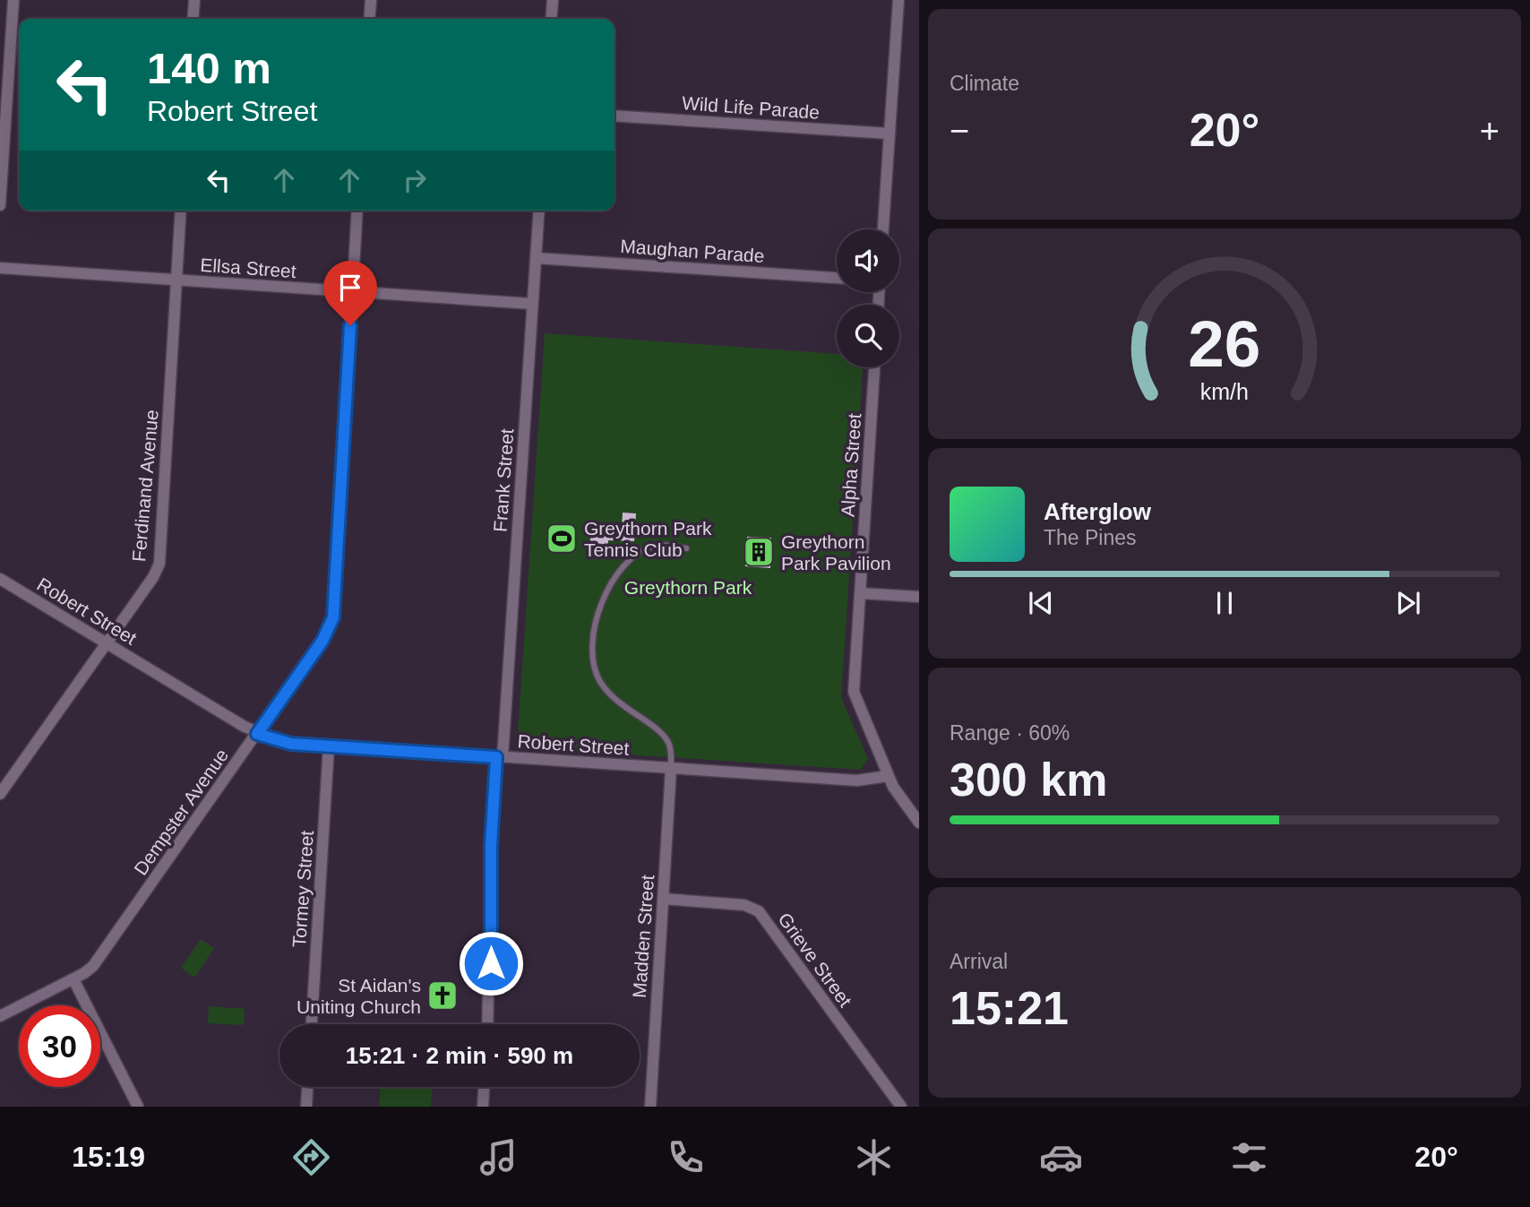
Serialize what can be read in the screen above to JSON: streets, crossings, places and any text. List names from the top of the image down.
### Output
{
  "streets": {
    "street": [
      "Wild Life Parade",
      "Maughan Parade",
      "Ellsa Street",
      "Alpha Street",
      "Frank Street",
      "Ferdinand Avenue",
      "Robert Street",
      "Dempster Avenue",
      "Tormey Street",
      "Madden Street",
      "Grieve Street"
    ]
  },
  "crossings": [
    ["Maughan Parade", "Frank Street"],
    ["Ellsa Street", "Frank Street"],
    ["Ellsa Street", "Ferdinand Avenue"],
    ["Ellsa Street", "Dempster Avenue"],
    ["Alpha Street", "Robert Street"],
    ["Frank Street", "Robert Street"],
    ["Ferdinand Avenue", "Robert Street"],
    ["Robert Street", "Dempster Avenue"],
    ["Robert Street", "Tormey Street"],
    ["Robert Street", "Madden Street"],
    ["Madden Street", "Grieve Street"]
  ],
  "parks": ["Greythorn Park"],
  "places": {
    "sports": ["Greythorn Park Tennis Club"],
    "building": ["Greythorn Park Pavilion"],
    "church": ["St Aidan's Uniting Church"]
  },
  "page": {
    "tile": [
      "Climate",
      ["Range · 60%", "300 km"],
      ["Arrival", "15:21"]
    ],
    "turn": ["140 m", "Robert Street"],
    "heat": ["−", "20°", "+"],
    "song": ["Afterglow", "The Pines"],
    "limit": "30",
    "trip": "15:21 · 2 min · 590 m",
    "tabs": ["15:19", "20°"],
    "gauge": ["26", "km/h"]
  }
}
